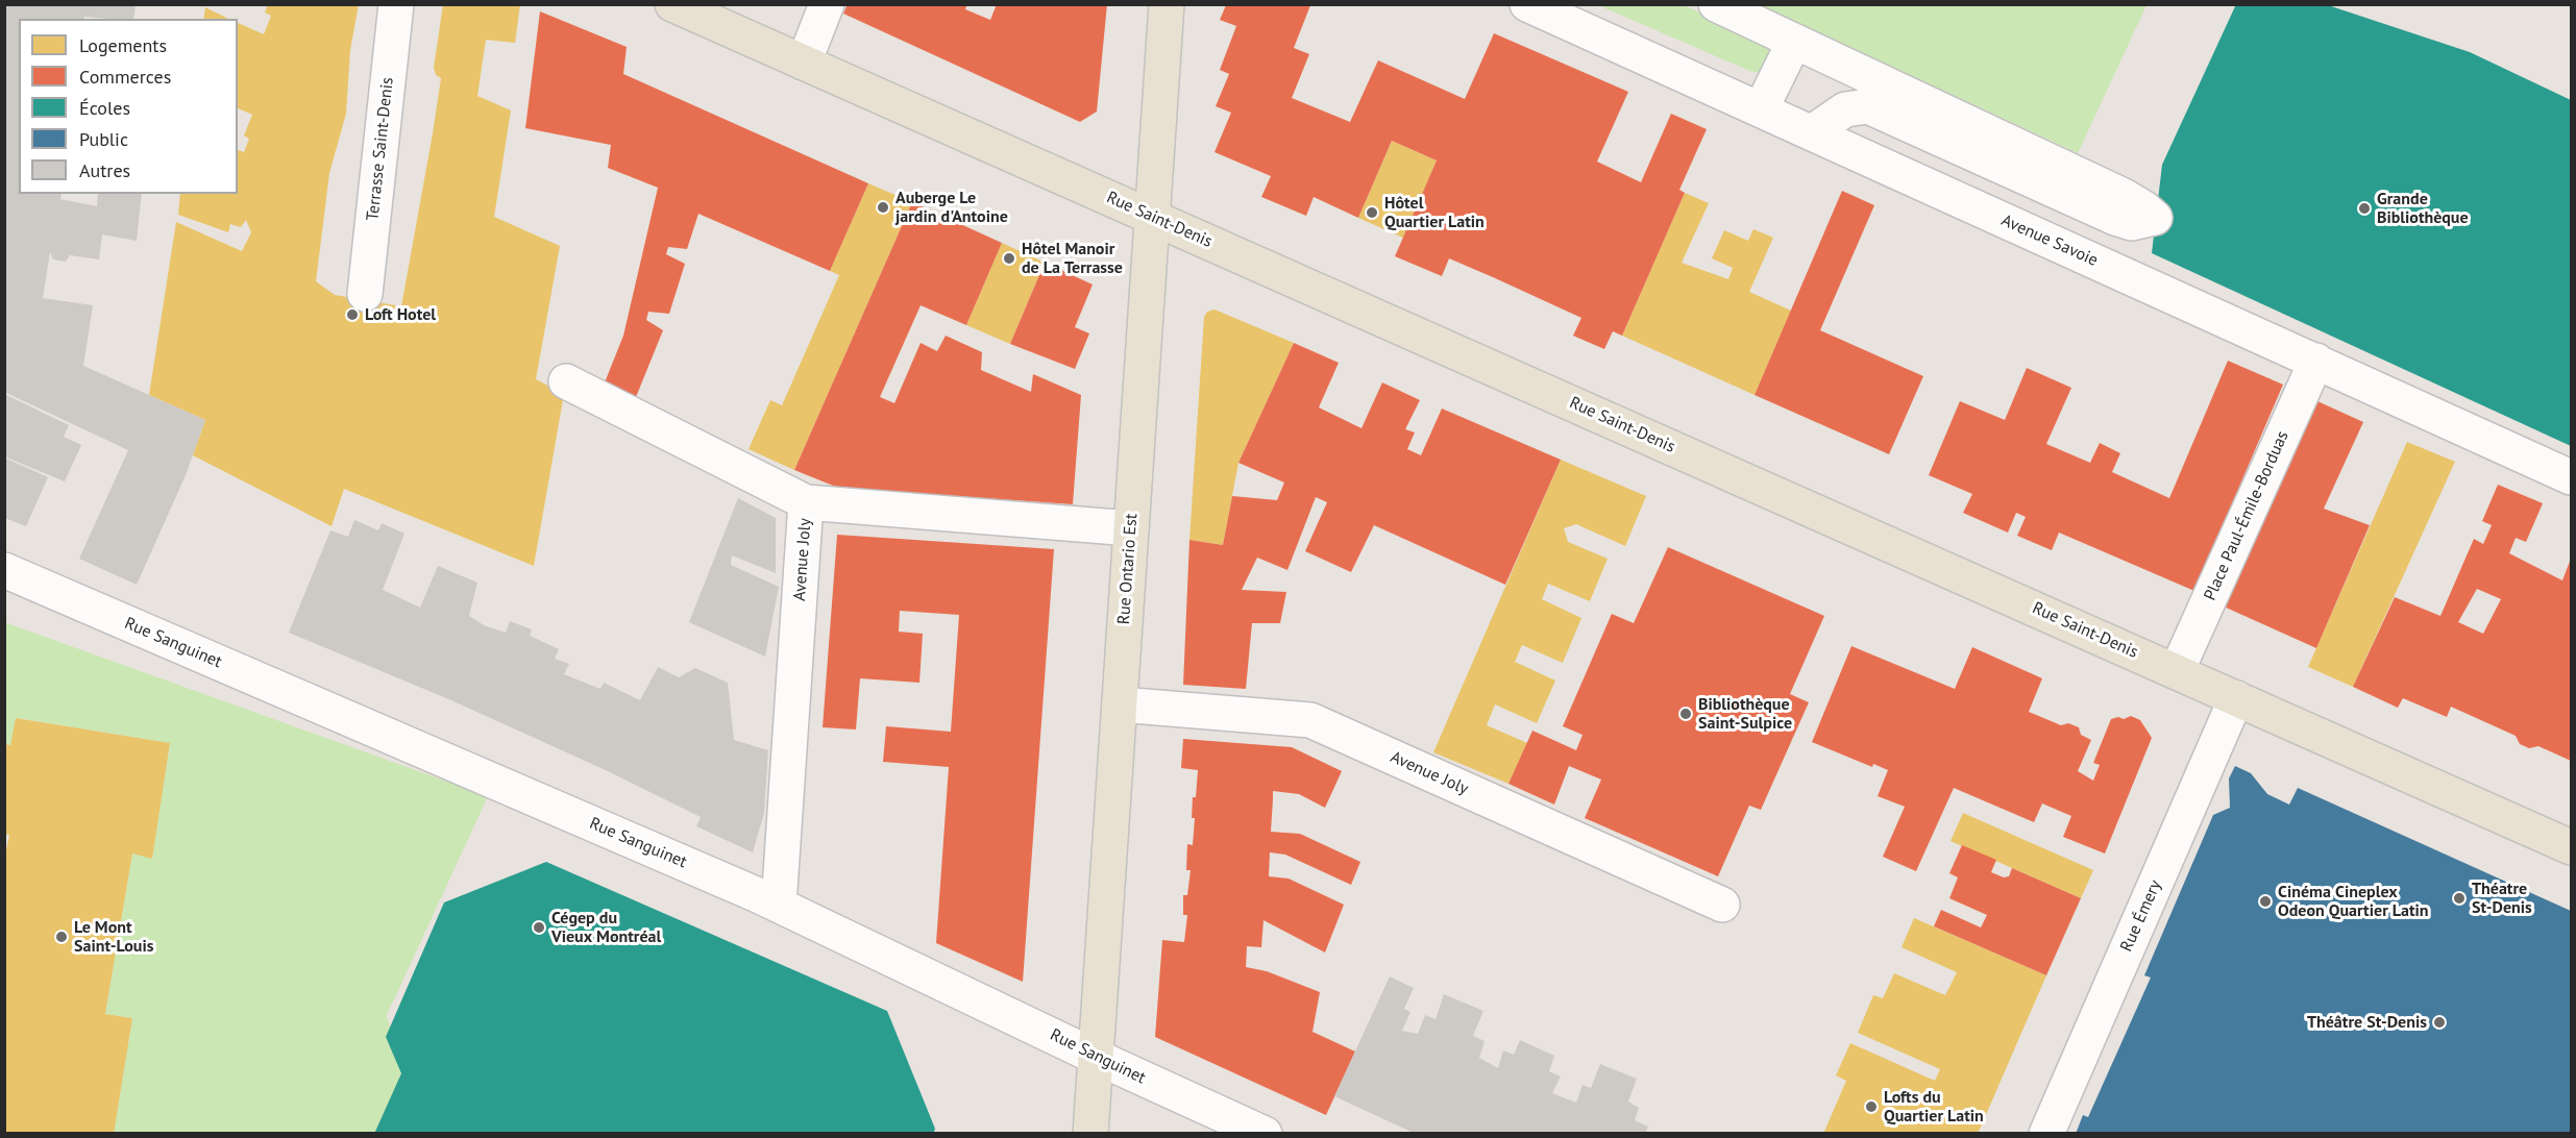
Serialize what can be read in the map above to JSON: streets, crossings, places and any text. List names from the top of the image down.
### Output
{
  "streets": {
    "main road": ["Rue Saint-Denis", "Rue Ontario Est"],
    "street": [
      "Terrasse Saint-Denis",
      "Avenue Savoie",
      "Place Paul-Émile-Borduas",
      "Avenue Joly",
      "Rue Sanguinet",
      "Rue Émery"
    ]
  },
  "crossings": [
    ["Rue Saint-Denis", "Place Paul-Émile-Borduas"],
    ["Rue Saint-Denis", "Rue Ontario Est"],
    ["Rue Saint-Denis", "Rue Émery"],
    ["Avenue Savoie", "Place Paul-Émile-Borduas"],
    ["Avenue Joly", "Rue Ontario Est"],
    ["Avenue Joly", "Rue Sanguinet"],
    ["Rue Ontario Est", "Rue Sanguinet"]
  ],
  "places": [
    "Auberge Le jardin d'Antoine",
    "Grande Bibliothèque",
    "Hôtel Quartier Latin",
    "Hôtel Manoir de La Terrasse",
    "Loft Hotel",
    "Bibliothèque Saint-Sulpice",
    "Théatre St-Denis",
    "Cinéma Cineplex Odeon Quartier Latin",
    "Cégep du Vieux Montréal",
    "Le Mont Saint-Louis",
    "Théâtre St-Denis",
    "Lofts du Quartier Latin"
  ],
  "legend": [
    "Logements",
    "Commerces",
    "Écoles",
    "Public",
    "Autres"
  ]
}
